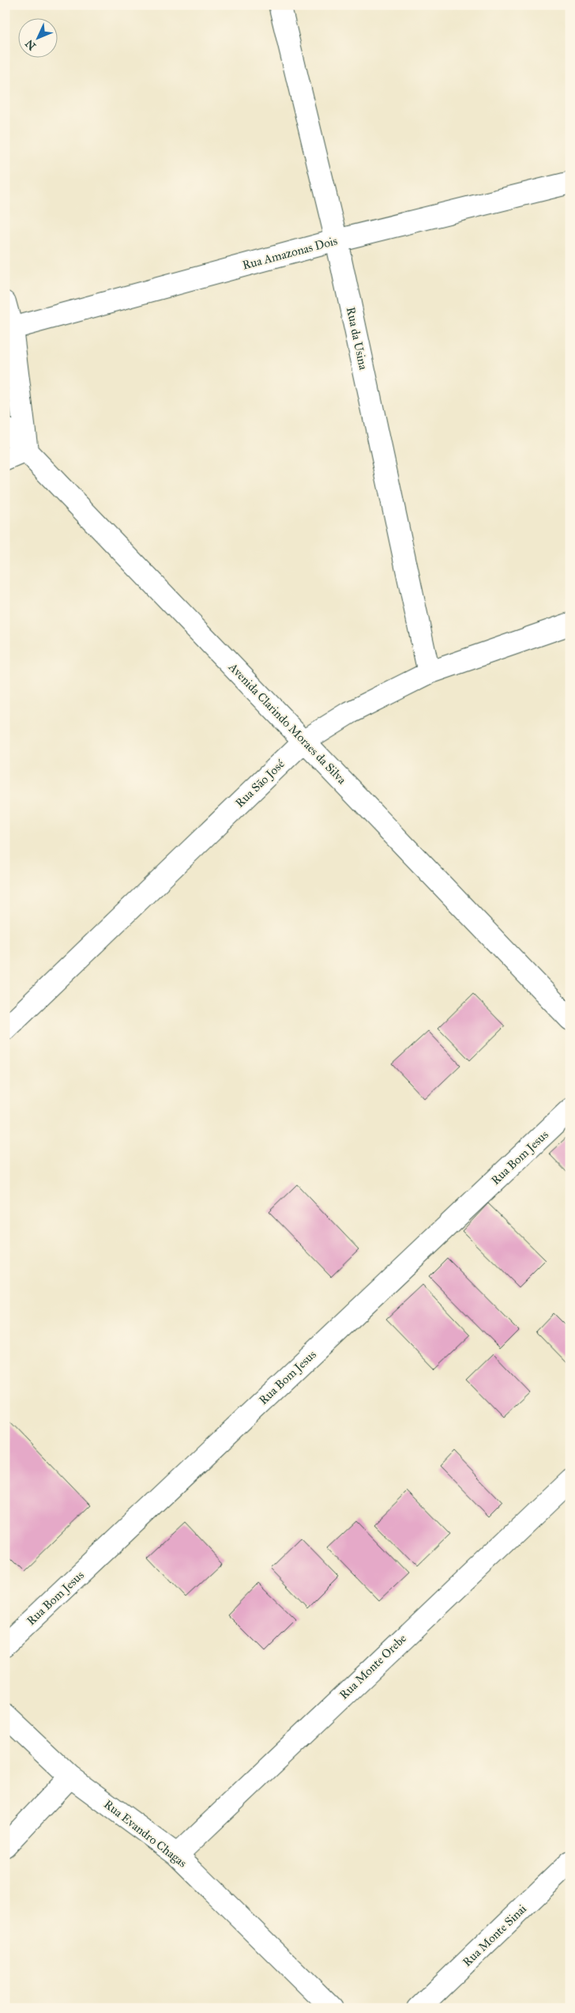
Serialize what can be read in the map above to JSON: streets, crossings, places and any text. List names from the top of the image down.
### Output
{
  "streets": {
    "street": [
      "Rua Amazonas Dois",
      "Rua da Usina",
      "Avenida Clarindo Moraes da Silva",
      "Rua São José",
      "Rua Bom Jesus",
      "Rua Monte Orebe",
      "Rua Evandro Chagas",
      "Rua Monte Sinai"
    ]
  },
  "crossings": [
    ["Rua Amazonas Dois", "Rua da Usina"],
    ["Rua da Usina", "Rua São José"],
    ["Avenida Clarindo Moraes da Silva", "Rua São José"],
    ["Rua Monte Orebe", "Rua Evandro Chagas"]
  ],
  "north": "bottom left"
}
